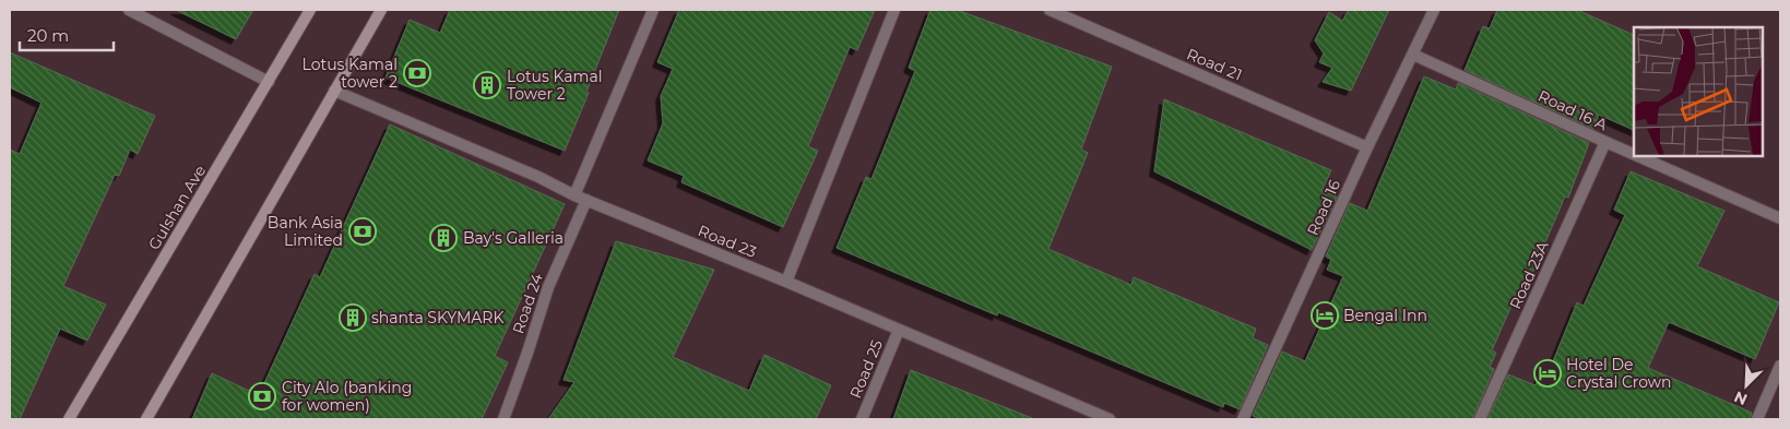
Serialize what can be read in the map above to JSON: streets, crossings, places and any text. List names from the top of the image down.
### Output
{
  "streets": {
    "main road": ["Gulshan Ave"],
    "street": [
      "Road 21",
      "Road 16 A",
      "Road 16",
      "Road 23",
      "Road 23A",
      "Road 24",
      "Road 25"
    ]
  },
  "crossings": [
    ["Road 21", "Road 16"],
    ["Road 16 A", "Road 16"],
    ["Road 16 A", "Road 23A"],
    ["Road 23", "Road 24"],
    ["Road 23", "Road 25"]
  ],
  "places": {
    "bank": ["Lotus Kamal tower 2", "Bank Asia Limited", "City Alo (banking for women)"],
    "building": ["Lotus Kamal Tower 2", "Bay's Galleria", "shanta SKYMARK"],
    "hotel": ["Bengal Inn", "Hotel De Crystal Crown"]
  },
  "scale_bar": "20 m",
  "north": "bottom left"
}
